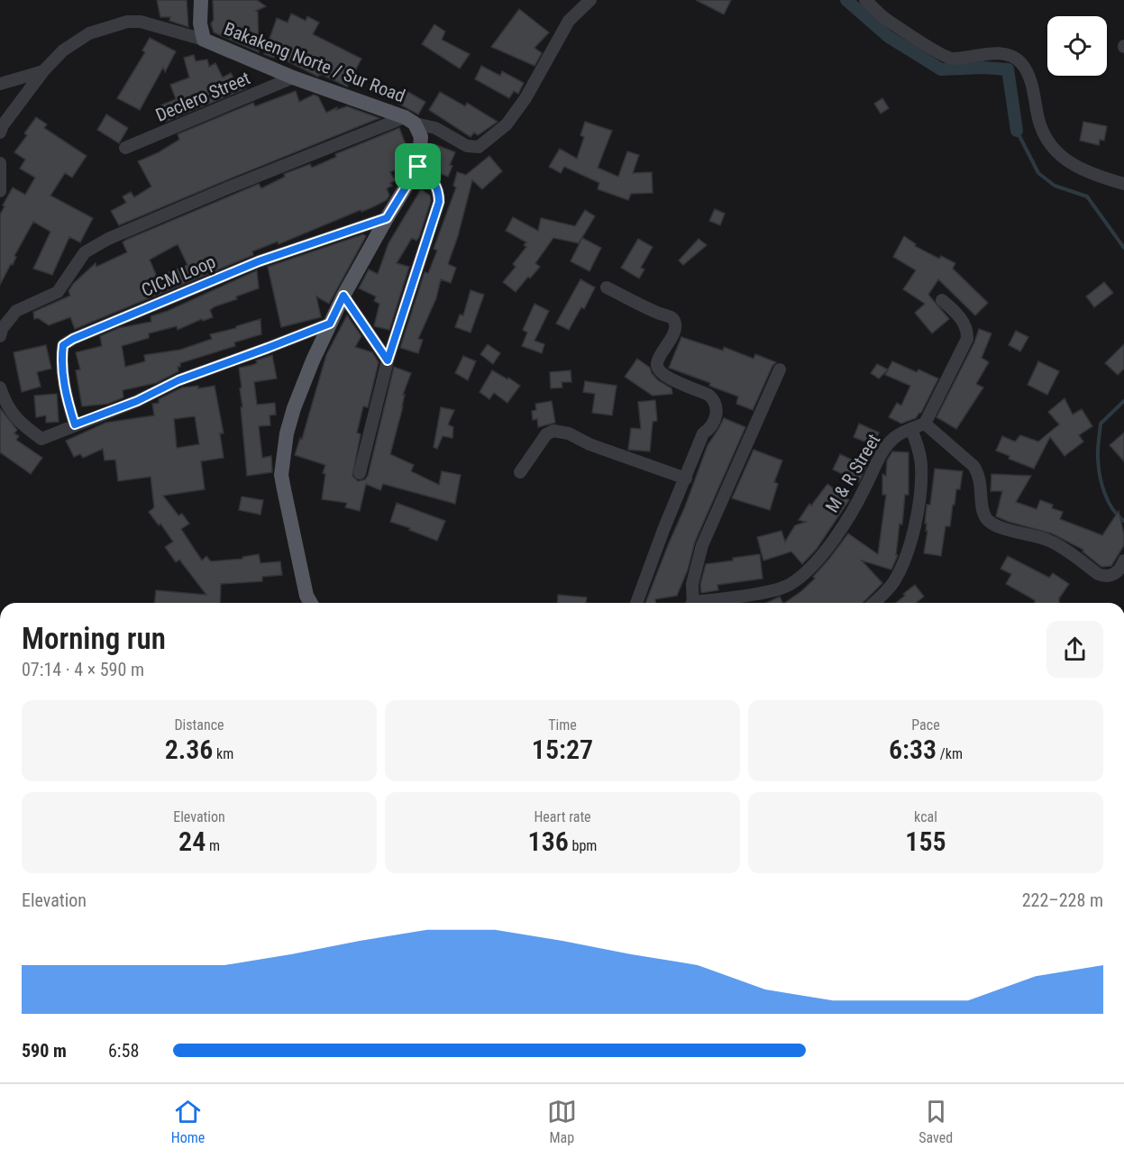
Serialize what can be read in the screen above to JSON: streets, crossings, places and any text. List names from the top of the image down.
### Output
{
  "streets": {
    "main road": ["Bakakeng Norte / Sur Road"],
    "street": ["Declero Street", "CICM Loop", "M & R Street"]
  },
  "crossings": [
    ["Bakakeng Norte / Sur Road", "Declero Street"],
    ["Bakakeng Norte / Sur Road", "CICM Loop"]
  ],
  "page": {
    "heading": ["Morning run", "07:14 · 4 × 590 m"],
    "stats": [
      ["Distance", "2.36 km"],
      ["Time", "15:27"],
      ["Pace", "6:33 /km"],
      ["Elevation", "24 m"],
      ["Heart rate", "136 bpm"],
      ["kcal", "155"]
    ],
    "chart": ["Elevation", "222–228 m"],
    "list": [
      {
        "name": "590 m",
        "note": "6:58"
      }
    ],
    "tabs": ["Home", "Map", "Saved"]
  }
}
